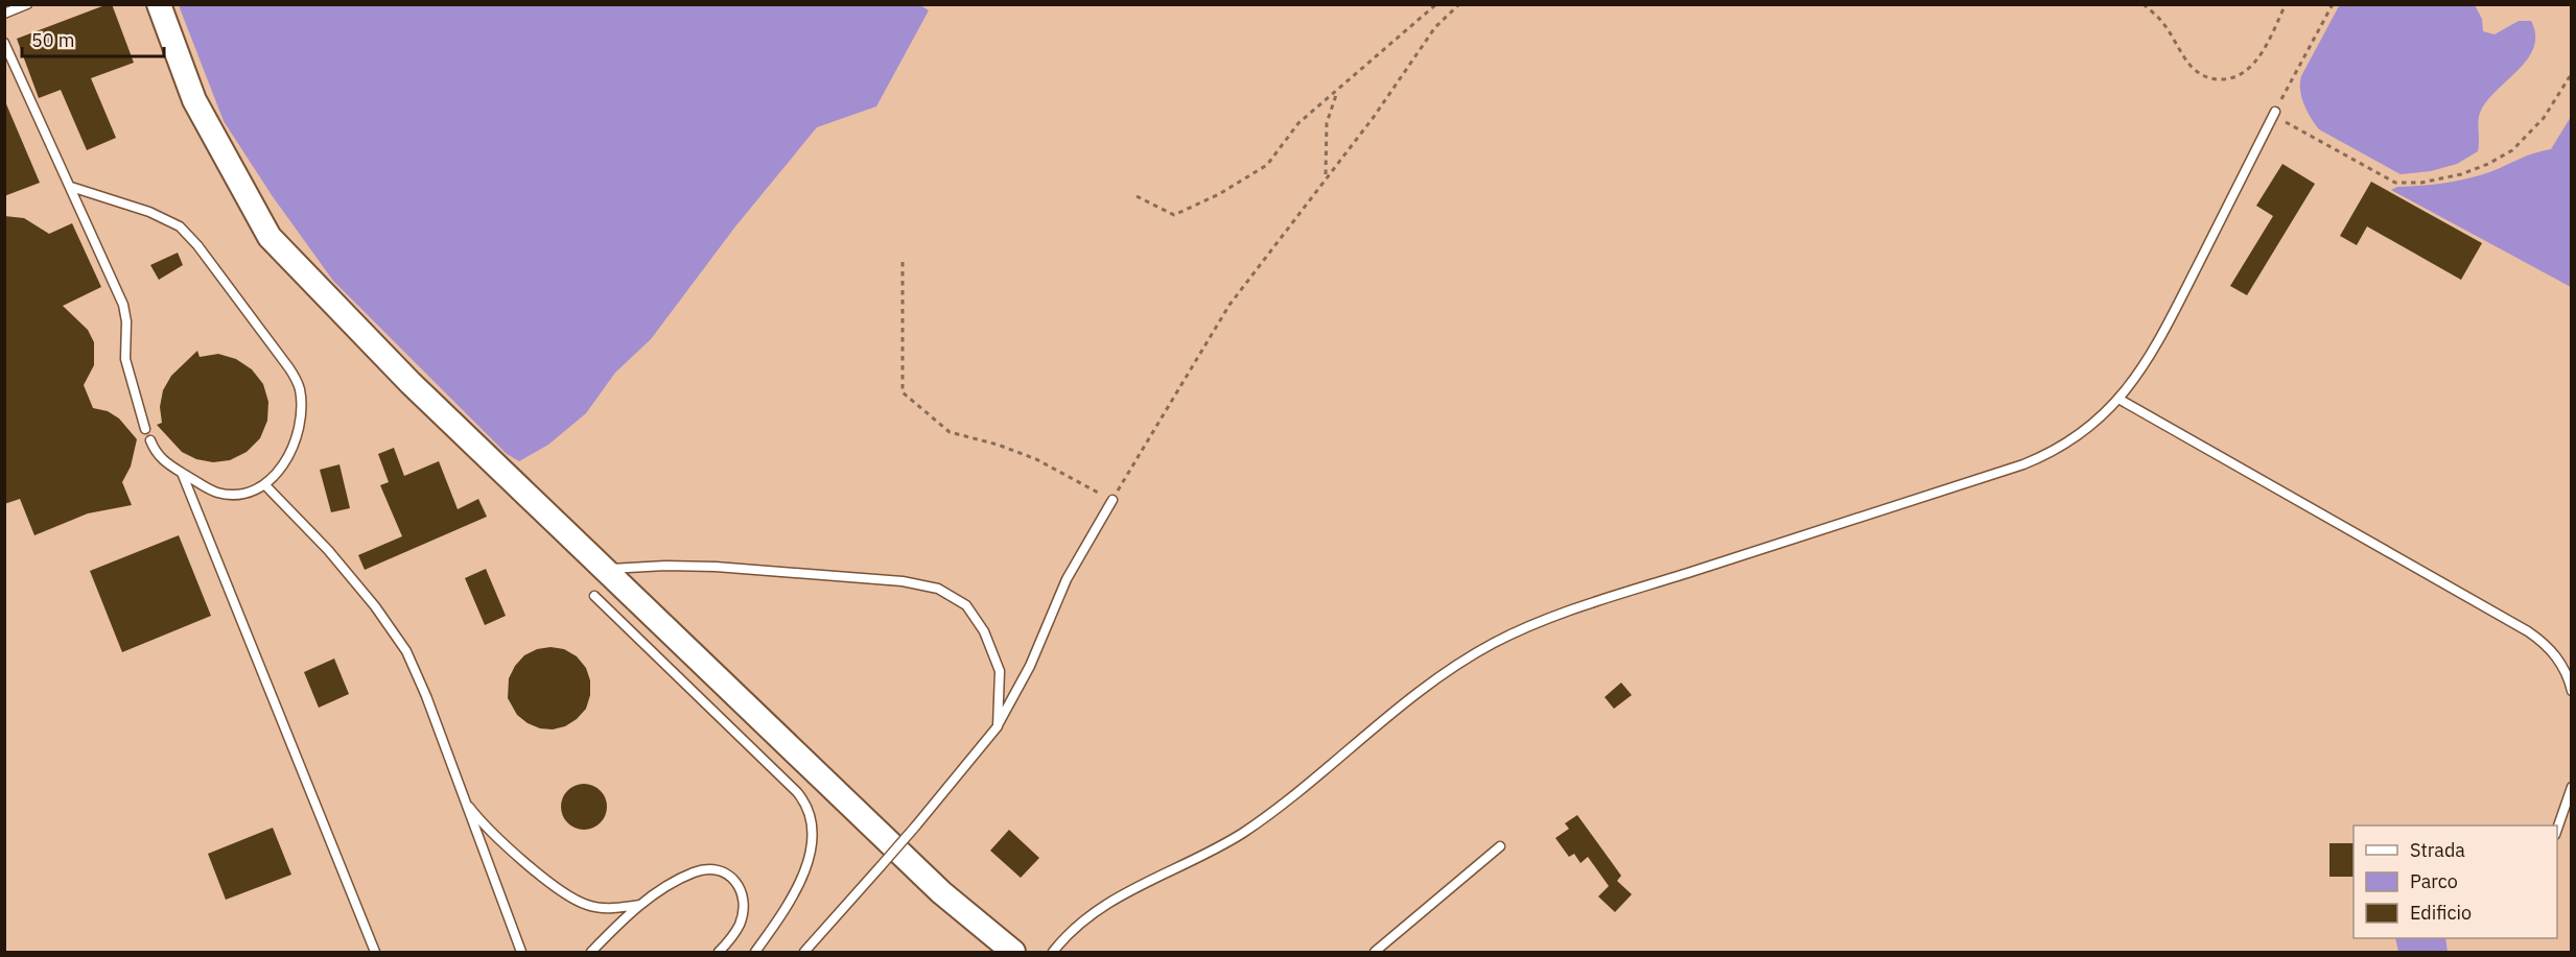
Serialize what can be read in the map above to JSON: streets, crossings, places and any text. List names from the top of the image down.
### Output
{
  "legend": ["Strada", "Parco", "Edificio"],
  "scale_bar": "50 m"
}
